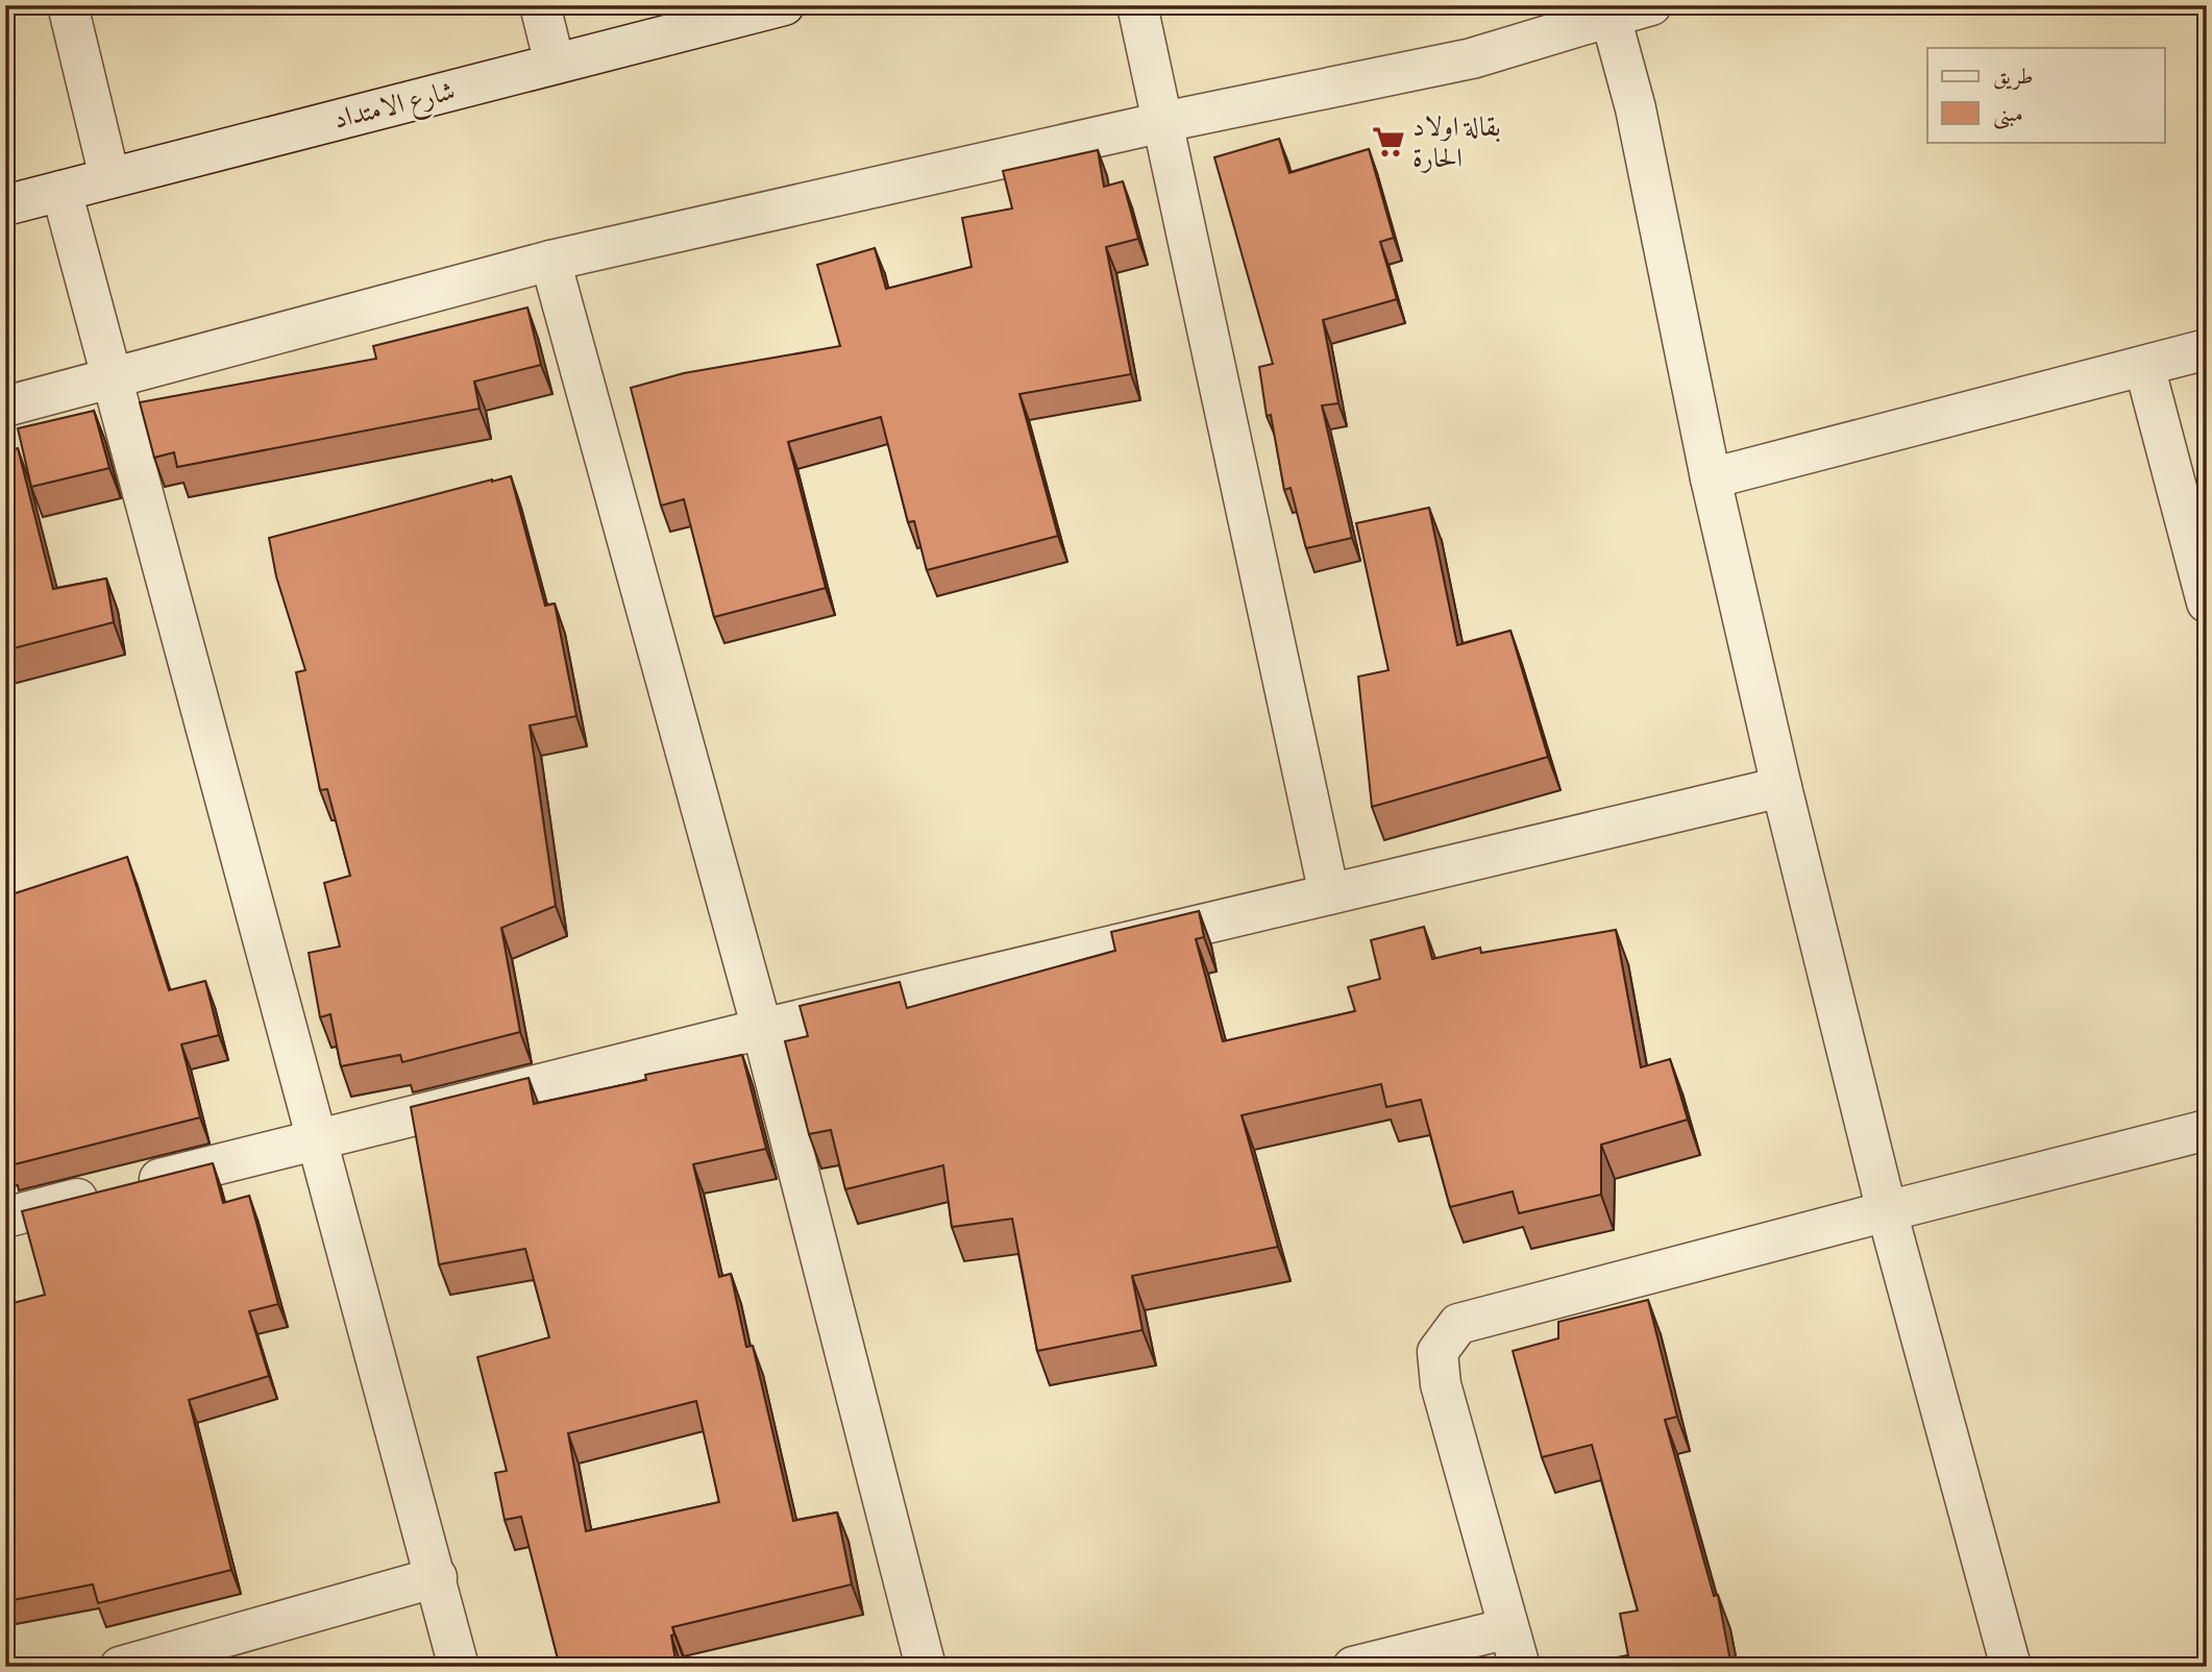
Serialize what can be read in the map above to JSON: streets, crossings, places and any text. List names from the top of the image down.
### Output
{
  "streets": {
    "street": ["شارع الامتداد"]
  },
  "places": {
    "supermarket": ["بقالة اولاد الحارة"]
  },
  "legend": ["طريق", "مبنى"]
}
